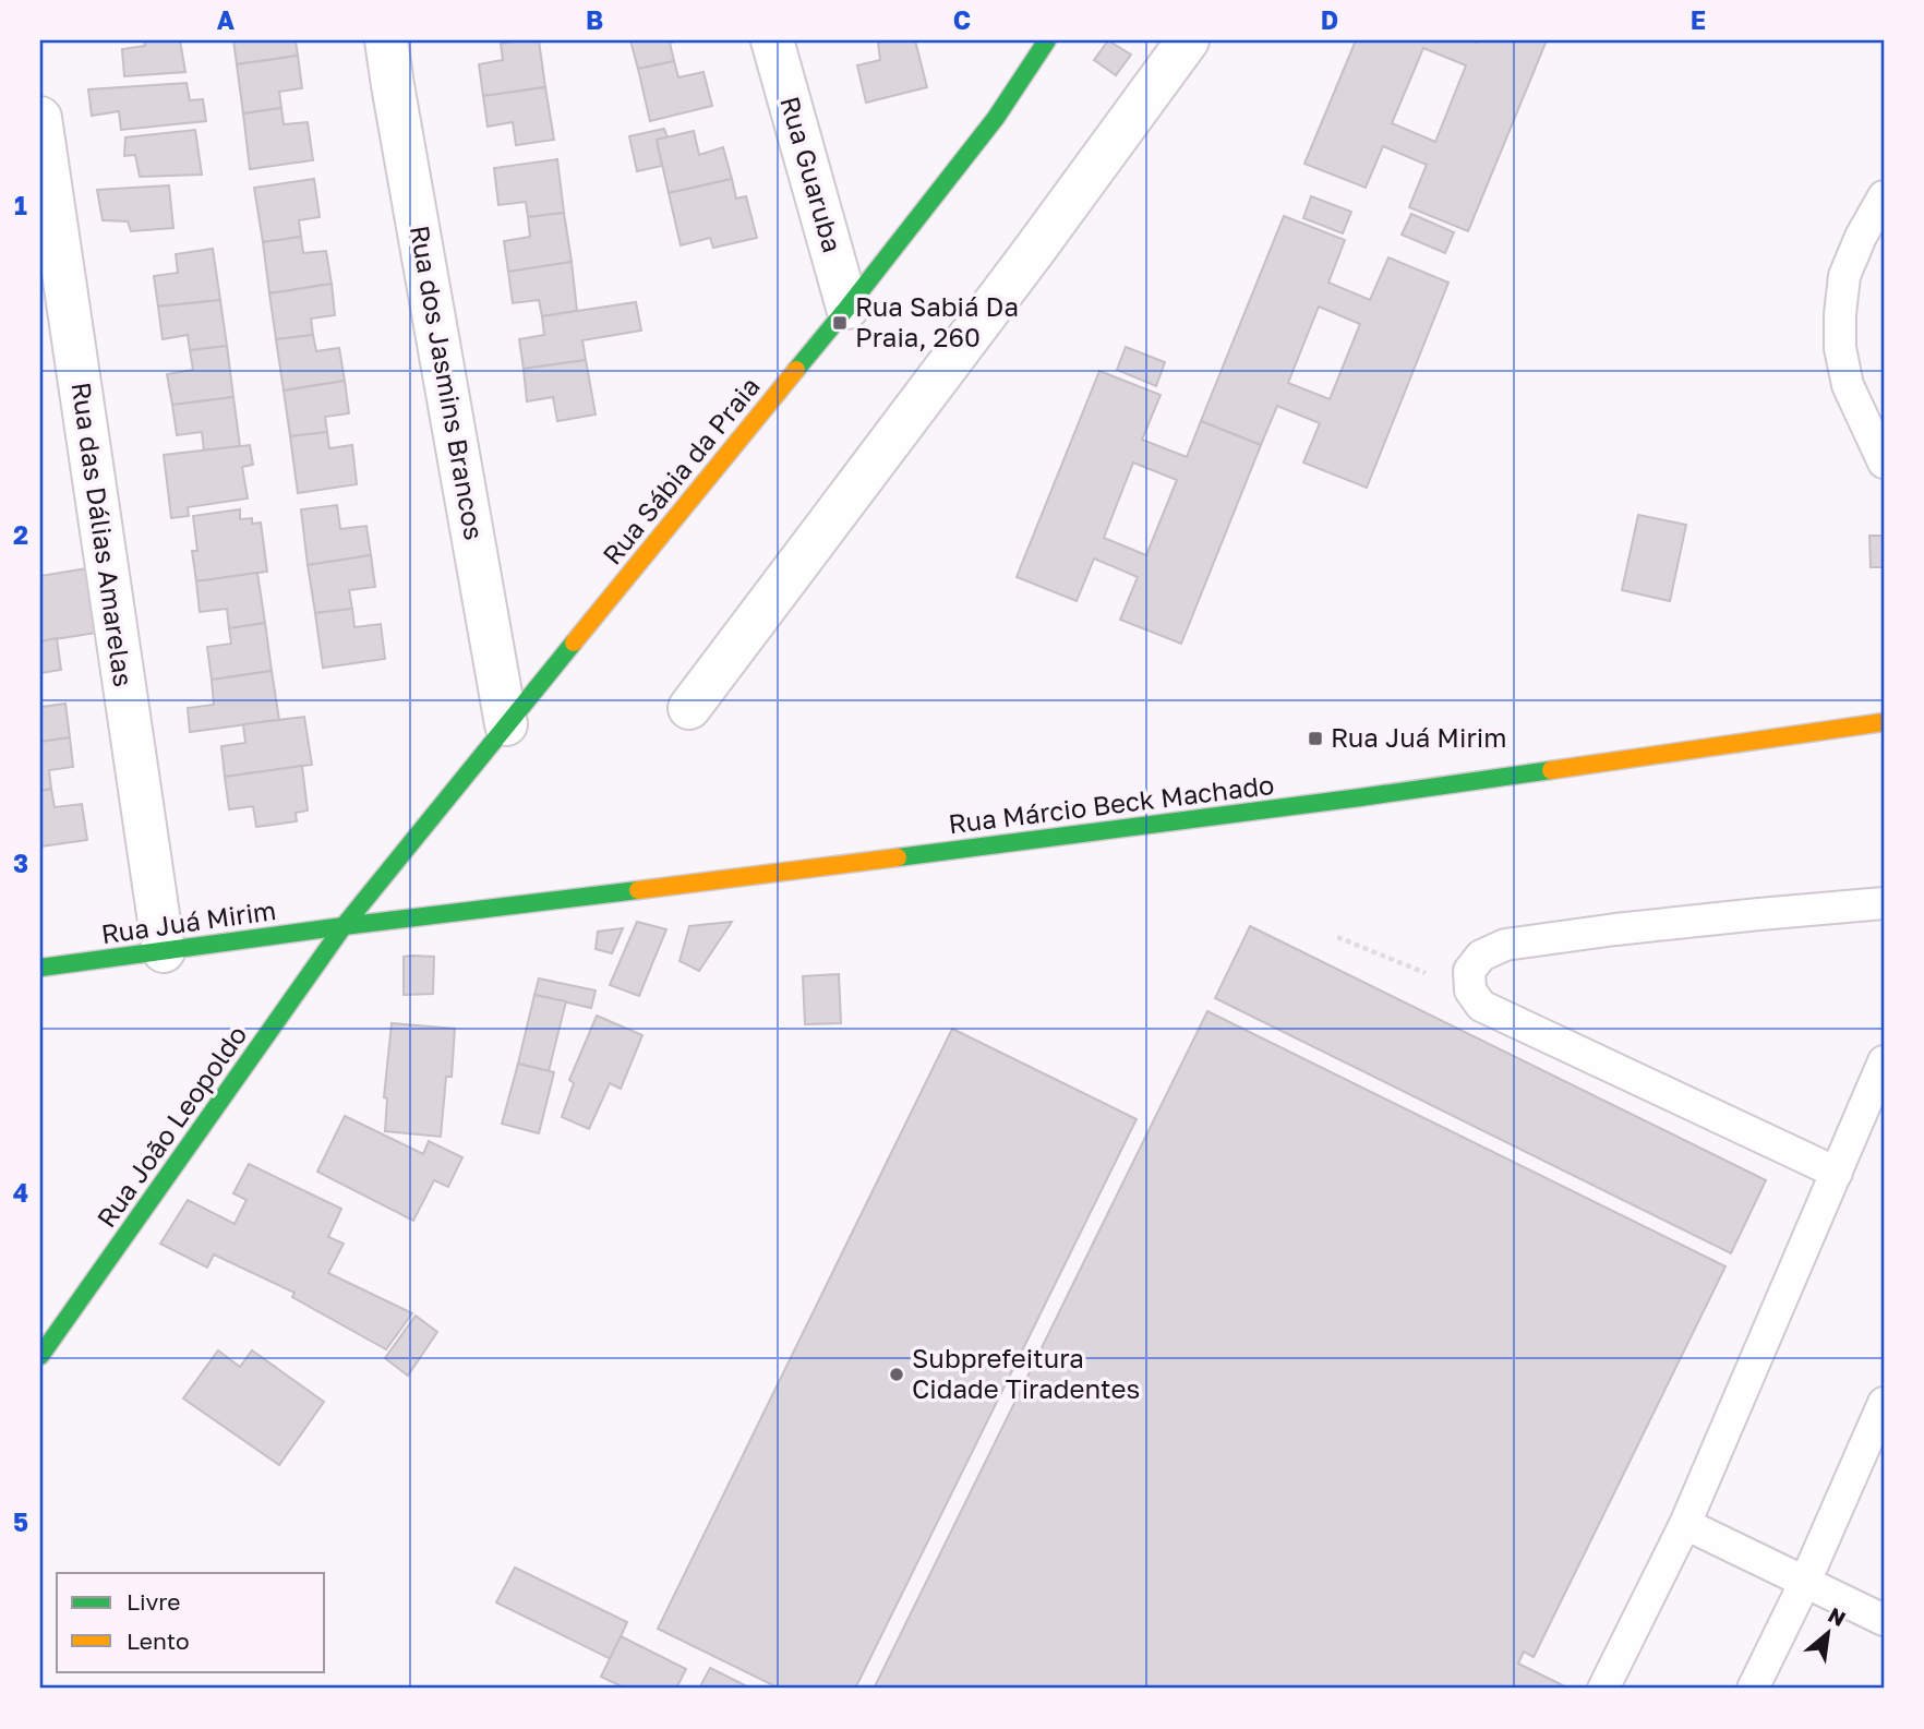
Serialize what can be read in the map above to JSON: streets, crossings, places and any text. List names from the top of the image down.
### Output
{
  "streets": {
    "street": [
      "Rua Guaruba",
      "Rua dos Jasmins Brancos",
      "Rua Sábia da Praia",
      "Rua das Dálias Amarelas",
      "Rua Márcio Beck Machado",
      "Rua Juá Mirim",
      "Rua João Leopoldo"
    ]
  },
  "crossings": [
    ["Rua Guaruba", "Rua Sábia da Praia"],
    ["Rua dos Jasmins Brancos", "Rua Sábia da Praia"],
    ["Rua Sábia da Praia", "Rua Márcio Beck Machado"],
    ["Rua Sábia da Praia", "Rua Juá Mirim"],
    ["Rua Sábia da Praia", "Rua João Leopoldo"],
    ["Rua das Dálias Amarelas", "Rua Juá Mirim"],
    ["Rua Márcio Beck Machado", "Rua Juá Mirim"],
    ["Rua Márcio Beck Machado", "Rua João Leopoldo"],
    ["Rua Juá Mirim", "Rua João Leopoldo"]
  ],
  "places": {
    "transit": ["Rua Sabiá Da Praia, 260", "Rua Juá Mirim"],
    "other": ["Subprefeitura Cidade Tiradentes"]
  },
  "legend": ["Livre", "Lento"],
  "north": "top right",
  "grid": {
    "columns": [
      "A",
      "B",
      "C",
      "D",
      "E"
    ],
    "rows": [
      "1",
      "2",
      "3",
      "4",
      "5"
    ]
  }
}
